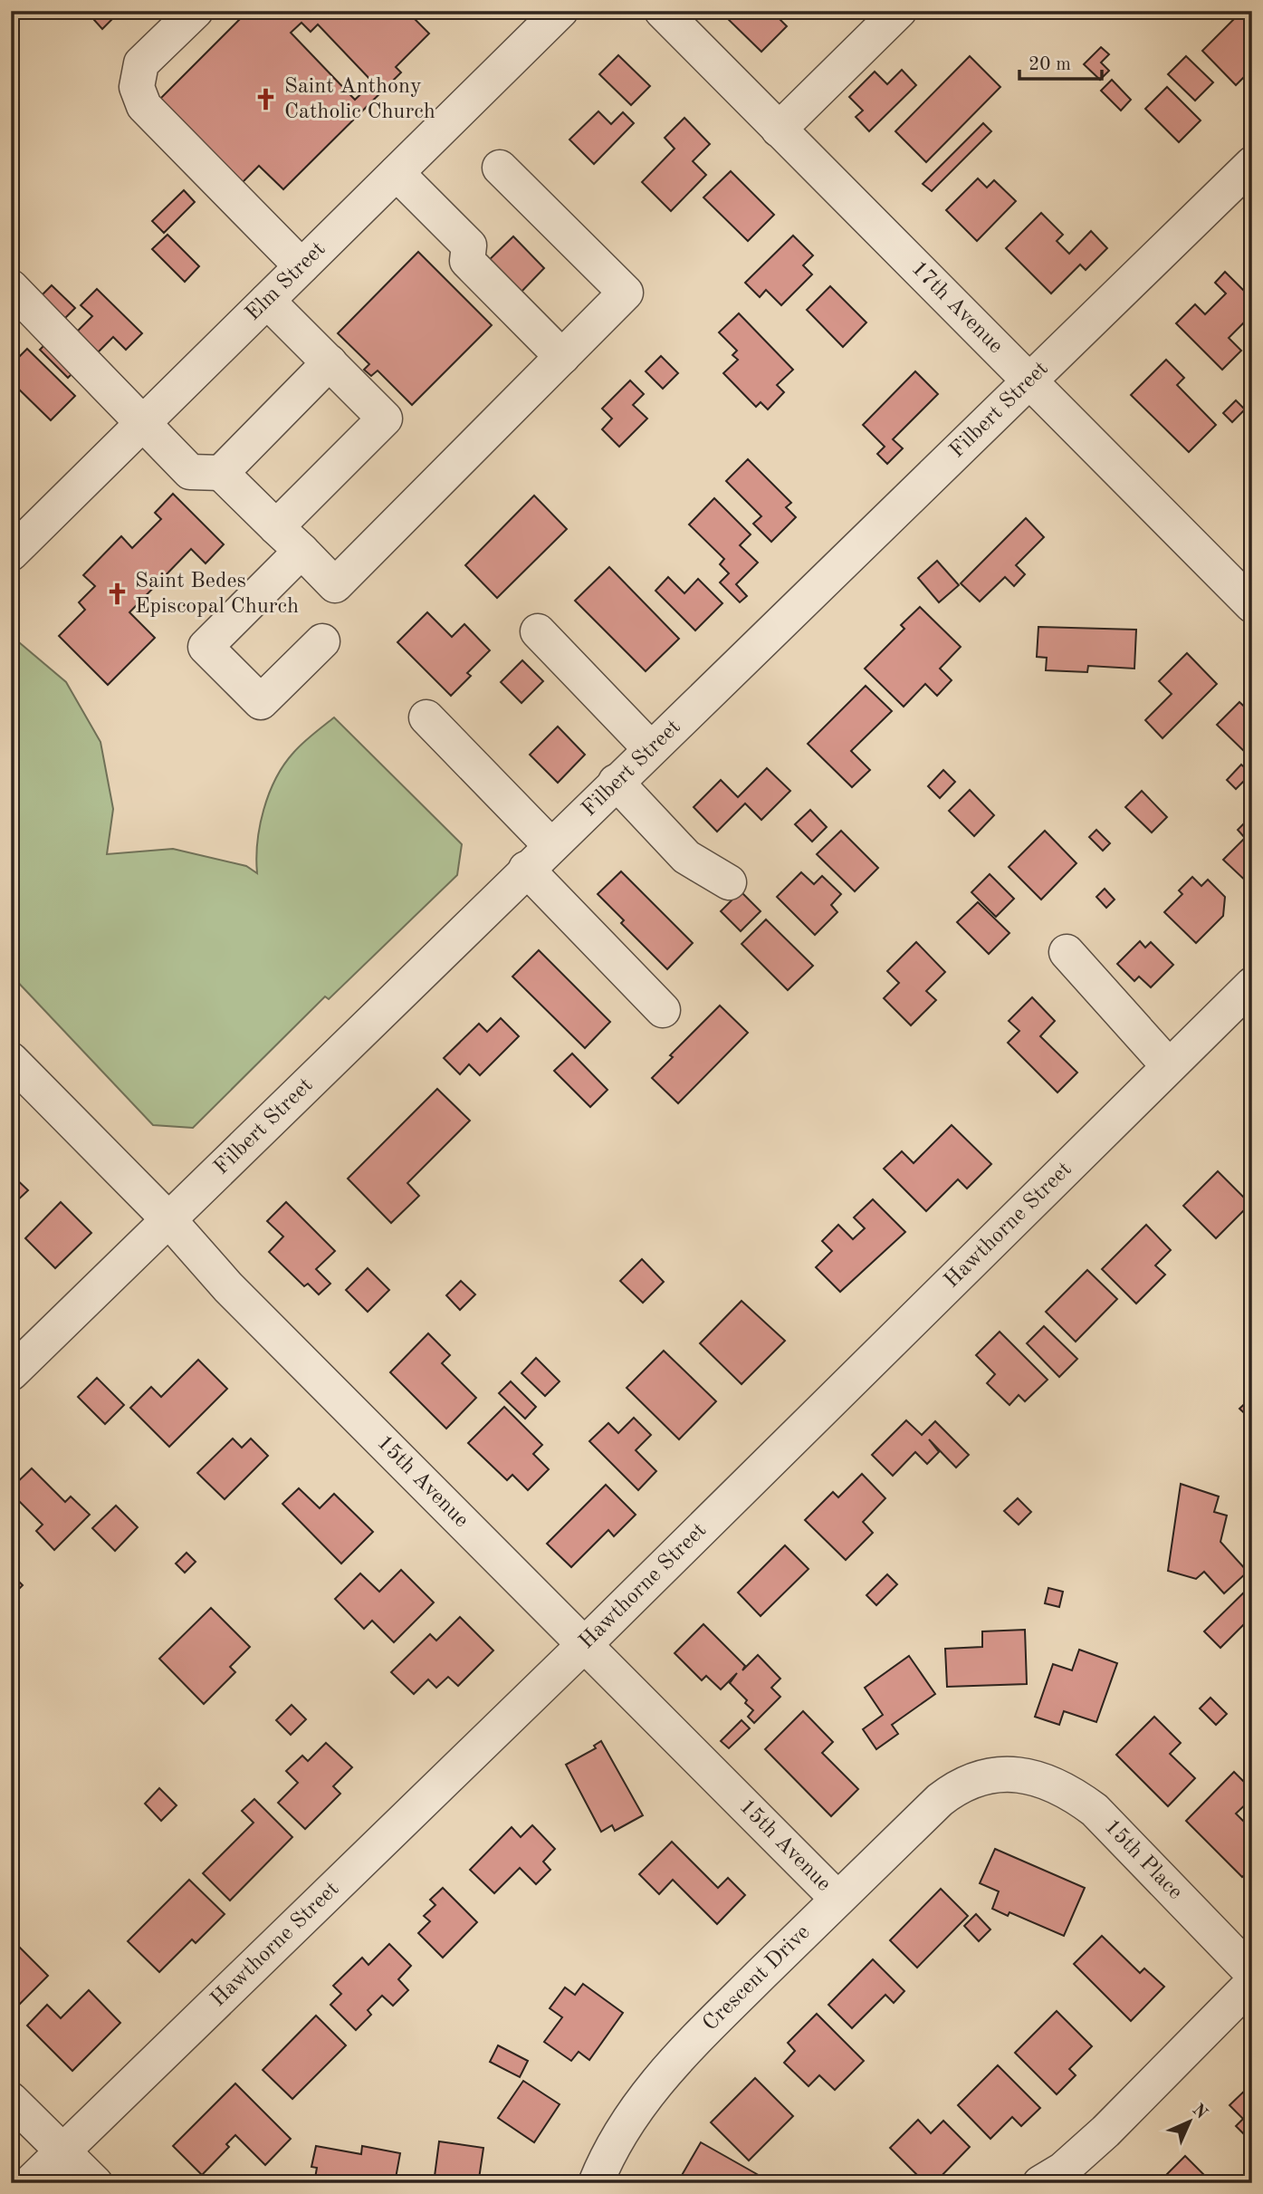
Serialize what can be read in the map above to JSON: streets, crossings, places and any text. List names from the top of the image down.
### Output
{
  "streets": {
    "street": [
      "Elm Street",
      "17th Avenue",
      "Filbert Street",
      "Hawthorne Street",
      "15th Avenue",
      "15th Place",
      "Crescent Drive"
    ]
  },
  "crossings": [
    ["17th Avenue", "Filbert Street"],
    ["Filbert Street", "15th Avenue"],
    ["Hawthorne Street", "15th Avenue"],
    ["15th Avenue", "Crescent Drive"],
    ["15th Place", "Crescent Drive"]
  ],
  "places": {
    "church": ["Saint Anthony Catholic Church", "Saint Bedes Episcopal Church"]
  },
  "scale_bar": "20 m",
  "north": "top right"
}
